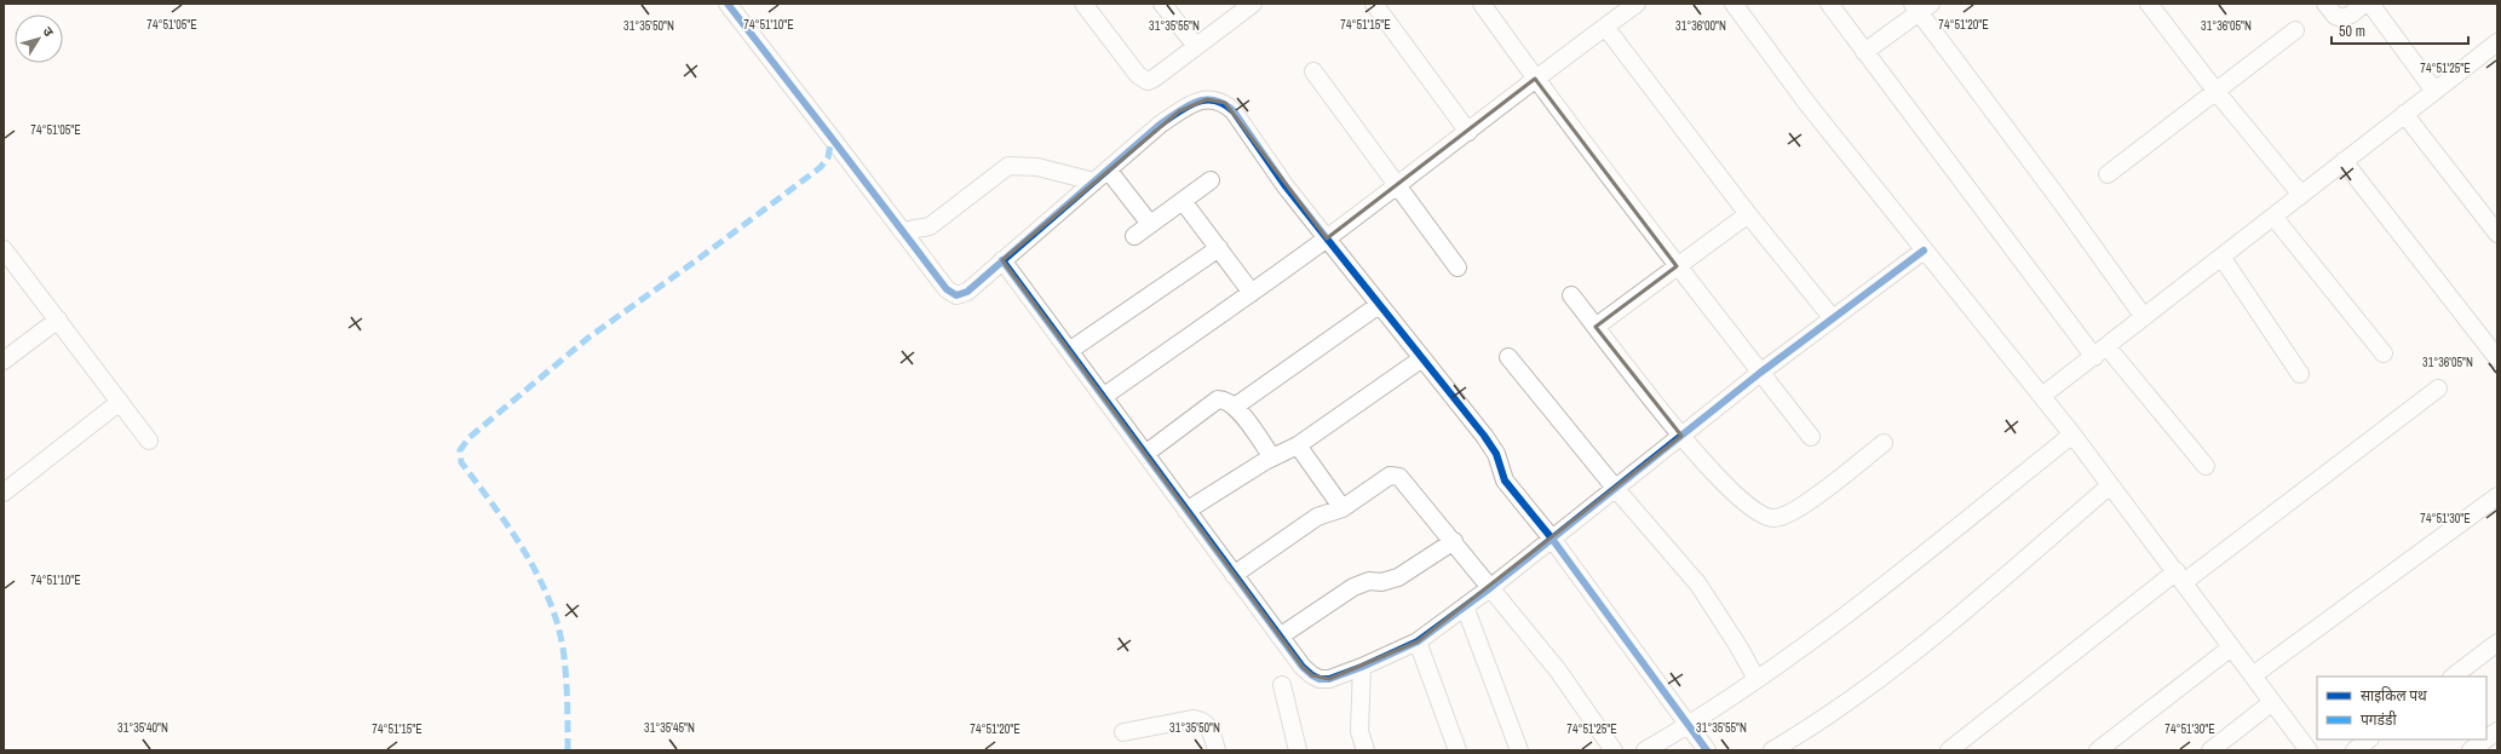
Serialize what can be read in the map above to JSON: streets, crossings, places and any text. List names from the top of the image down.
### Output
{
  "legend": ["साइकिल पथ", "पगडंडी"],
  "scale_bar": "50 m",
  "north": "top right",
  "coordinates": [
    "74°51'05\"E",
    "74°51'10\"E",
    "74°51'15\"E",
    "74°51'20\"E",
    "31°35'50\"N",
    "31°35'55\"N",
    "31°36'00\"N",
    "31°36'05\"N",
    "74°51'25\"E",
    "74°51'30\"E",
    "31°35'40\"N",
    "31°35'45\"N"
  ]
}
